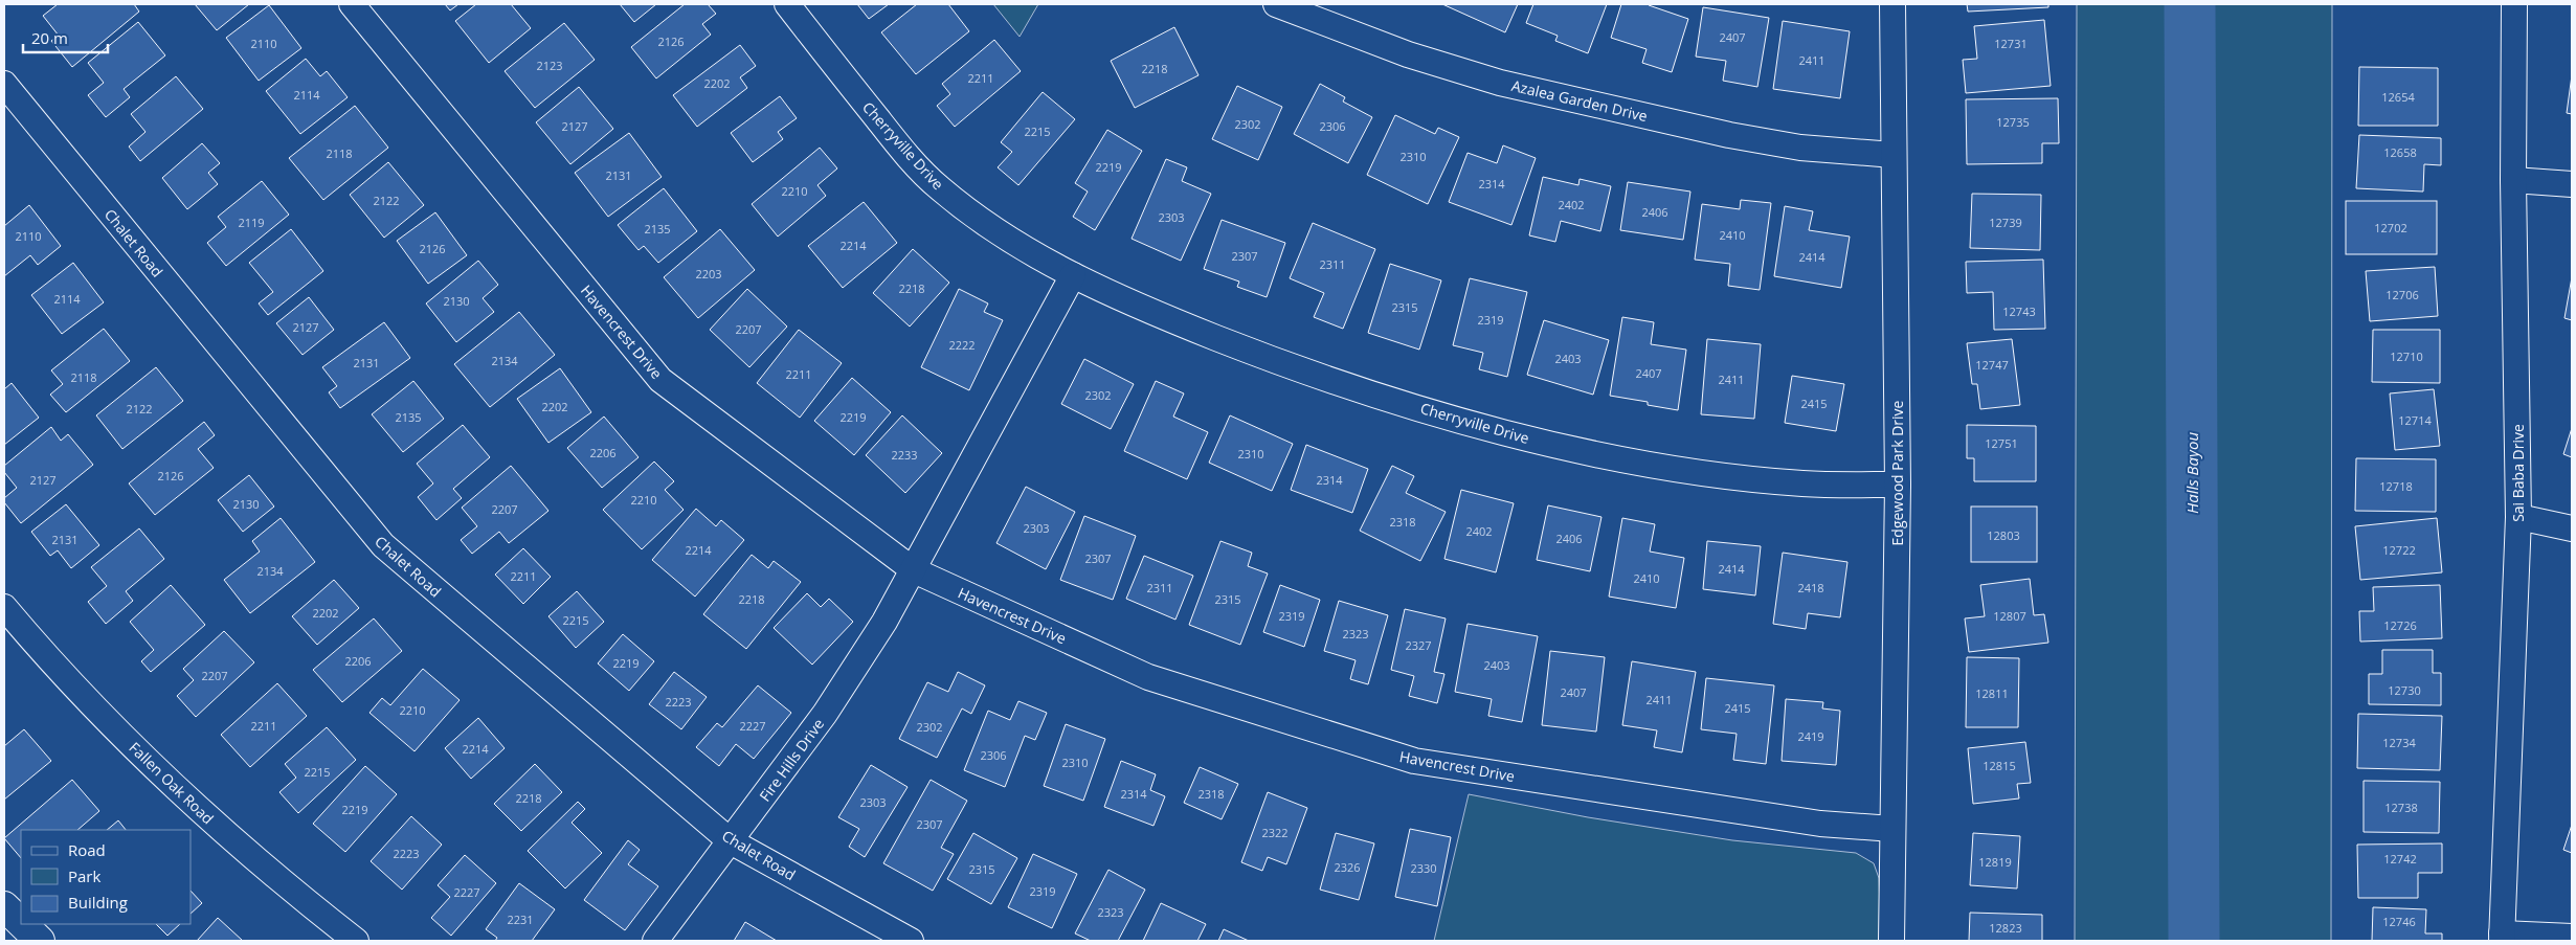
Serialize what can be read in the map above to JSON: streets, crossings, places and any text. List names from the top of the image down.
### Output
{
  "streets": {
    "street": [
      "Azalea Garden Drive",
      "Cherryville Drive",
      "Chalet Road",
      "Havencrest Drive",
      "Edgewood Park Drive",
      "Sai Baba Drive",
      "Fire Hills Drive",
      "Fallen Oak Road"
    ]
  },
  "crossings": [
    ["Azalea Garden Drive", "Edgewood Park Drive"],
    ["Cherryville Drive", "Edgewood Park Drive"],
    ["Chalet Road", "Fire Hills Drive"],
    ["Havencrest Drive", "Edgewood Park Drive"],
    ["Havencrest Drive", "Fire Hills Drive"]
  ],
  "water": ["Halls Bayou"],
  "house_numbers": [
    "2407",
    "2126",
    "2110",
    "12731",
    "2411",
    "2123",
    "2218",
    "2211",
    "2202",
    "2114",
    "12654",
    "12735",
    "2302",
    "2127",
    "2306",
    "2215",
    "12658",
    "2118",
    "2310",
    "2219",
    "2131",
    "2314",
    "2210",
    "2122",
    "2402",
    "2406",
    "2303",
    "2119",
    "12739",
    "12702",
    "2135",
    "2410",
    "2110",
    "2214",
    "2126",
    "2307",
    "2414",
    "2311",
    "2203",
    "2218",
    "12706",
    "2114",
    "2130",
    "2315",
    "12743",
    "2319",
    "2127",
    "2207",
    "2222",
    "12710",
    "2403",
    "2134",
    "2131",
    "12747",
    "2407",
    "2211",
    "2118",
    "2411",
    "2302",
    "2415",
    "2202",
    "2122",
    "2135",
    "2219",
    "12714",
    "12751",
    "2206",
    "2310",
    "2233",
    "2126",
    "2127",
    "2314",
    "12718",
    "2210",
    "2130",
    "2207",
    "2318",
    "2303",
    "2402",
    "12803",
    "2406",
    "2131",
    "2214",
    "12722",
    "2307",
    "2414",
    "2134",
    "2211",
    "2410",
    "2311",
    "2418",
    "2218",
    "2315",
    "2202",
    "2319",
    "12807",
    "2215",
    "12726",
    "2323",
    "2327",
    "2206",
    "2219",
    "2403",
    "2207",
    "12730",
    "2407",
    "12811",
    "2411",
    "2223",
    "2415",
    "2210",
    "2211",
    "2227",
    "2302",
    "2419",
    "12734",
    "2214",
    "2306",
    "2310",
    "12815",
    "2215",
    "2314",
    "2318",
    "2218",
    "2303",
    "12738",
    "2219",
    "2307",
    "2322",
    "2223",
    "12742",
    "12819",
    "2326",
    "2330",
    "2315",
    "2319",
    "2227",
    "2323",
    "2231",
    "12746",
    "12823"
  ],
  "legend": ["Road", "Park", "Building"],
  "scale_bar": "20 m"
}
